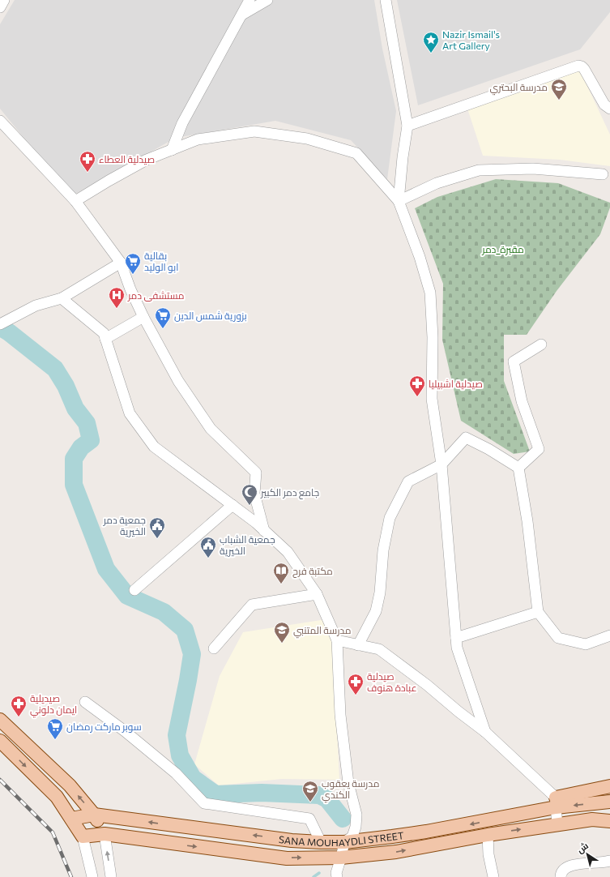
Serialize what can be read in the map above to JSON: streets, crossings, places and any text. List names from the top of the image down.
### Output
{
  "streets": {
    "main road": ["SANA MOUHAYDLI STREET"]
  },
  "parks": ["مقبرة_دمر"],
  "places": {
    "place": ["Nazir Ismail's Art Gallery"],
    "school or university": ["مدرسة البحتري", "مدرسة المتنبي", "مدرسة يعقوب الكندي"],
    "pharmacy": [
      "صيدلية العطاء",
      "صيدلية اشبيليا",
      "صيدلية عبادة هنوف",
      "صيديلية ايمان دلوني"
    ],
    "supermarket": ["بقالية ابو الوليد", "بزورية شمس الدين", "سوبر ماركت رمضان"],
    "hospital": ["مستشفى دمر"],
    "mosque": ["جامع دمر الكبير"],
    "public building": ["جمعية دمر الخيرية", "جمعية الشباب الخيرية"],
    "library": ["مكتبة فرح"]
  },
  "north": "top left"
}
